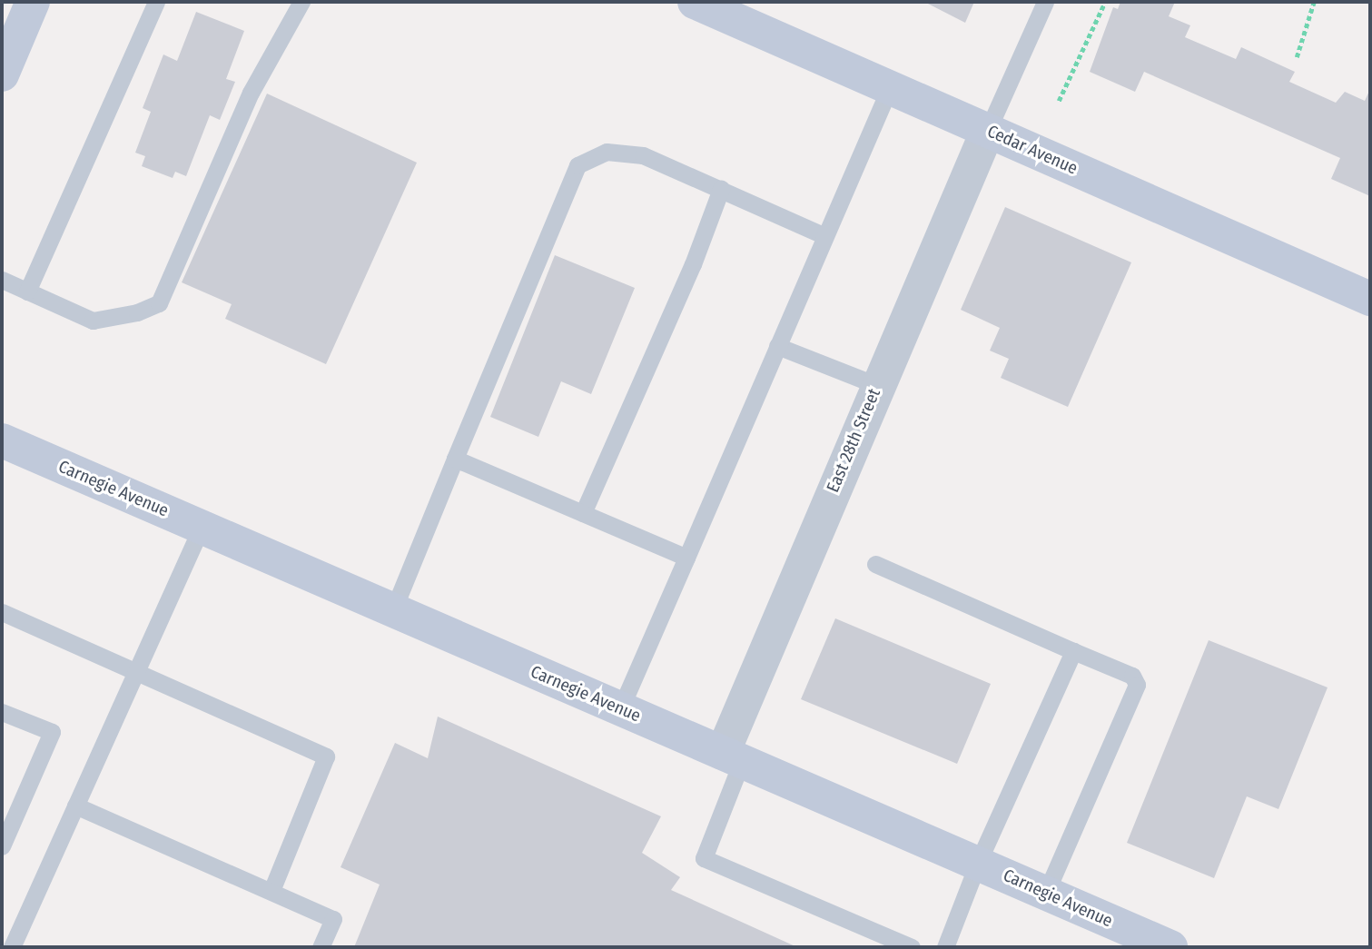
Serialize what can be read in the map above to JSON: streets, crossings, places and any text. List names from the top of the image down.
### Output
{
  "streets": {
    "main road": ["Cedar Avenue", "Carnegie Avenue"],
    "street": ["East 28th Street"]
  },
  "crossings": [
    ["Cedar Avenue", "East 28th Street"],
    ["East 28th Street", "Carnegie Avenue"]
  ]
}
